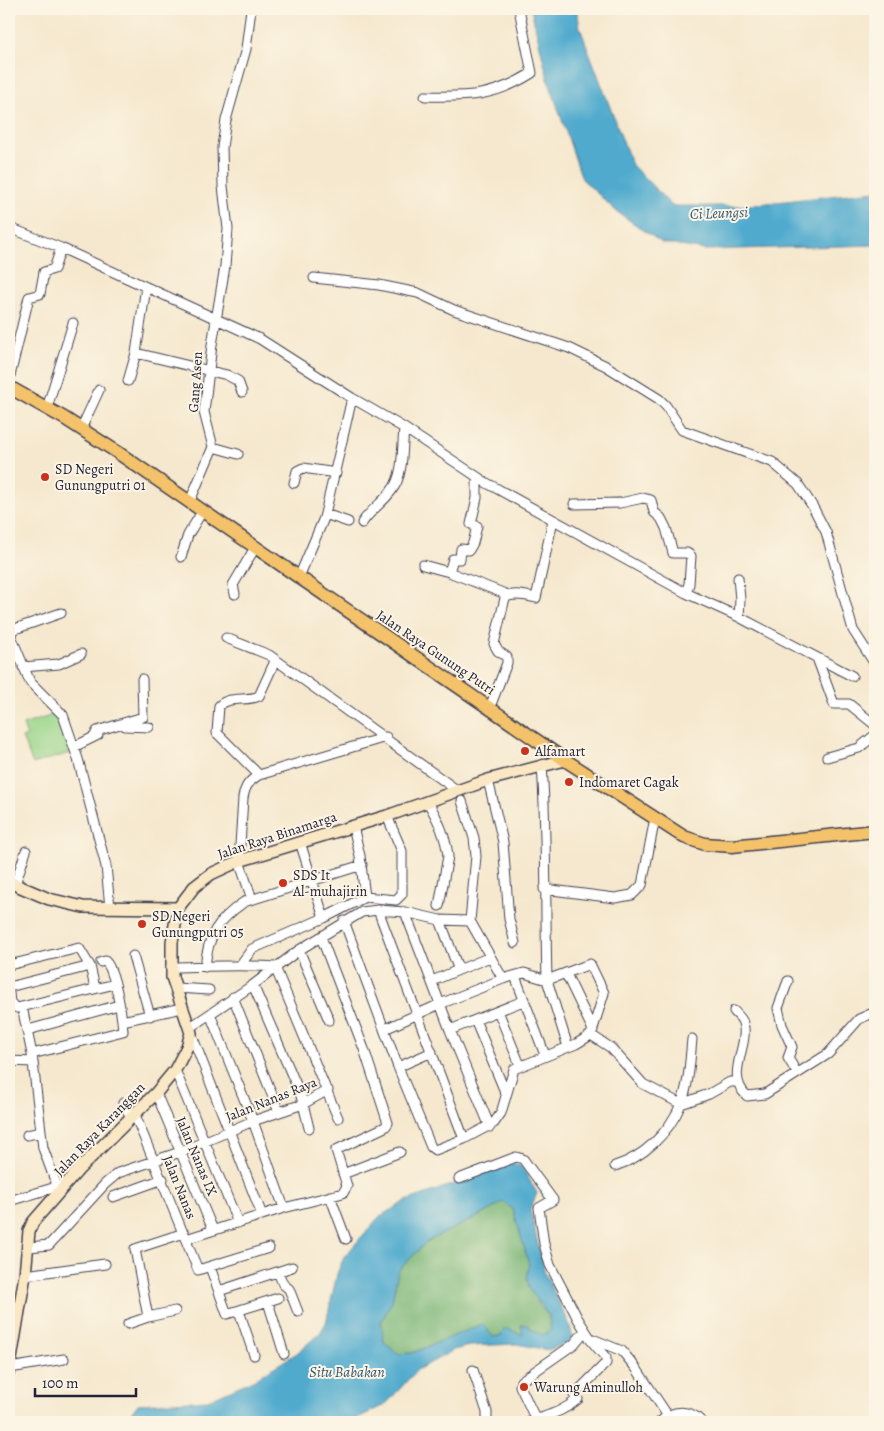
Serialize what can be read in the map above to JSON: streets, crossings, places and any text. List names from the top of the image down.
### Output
{
  "streets": {
    "main road": ["Jalan Raya Gunung Putri"],
    "street": [
      "Gang Asen",
      "Jalan Raya Binamarga",
      "Jalan Nanas Raya",
      "Jalan Raya Karanggan",
      "Jalan Nanas IX",
      "Jalan Nanas"
    ]
  },
  "crossings": [
    ["Jalan Raya Gunung Putri", "Jalan Raya Binamarga"],
    ["Jalan Nanas Raya", "Jalan Raya Karanggan"],
    ["Jalan Nanas Raya", "Jalan Nanas IX"],
    ["Jalan Nanas Raya", "Jalan Nanas"],
    ["Jalan Raya Karanggan", "Jalan Nanas IX"],
    ["Jalan Raya Karanggan", "Jalan Nanas"]
  ],
  "water": ["Ci Leungsi", "Situ Babakan"],
  "places": [
    "SD Negeri Gunungputri 01",
    "Alfamart",
    "Indomaret Cagak",
    "SDS It Al-muhajirin",
    "SD Negeri Gunungputri 05",
    "Warung Aminulloh"
  ],
  "scale_bar": "100 m"
}
